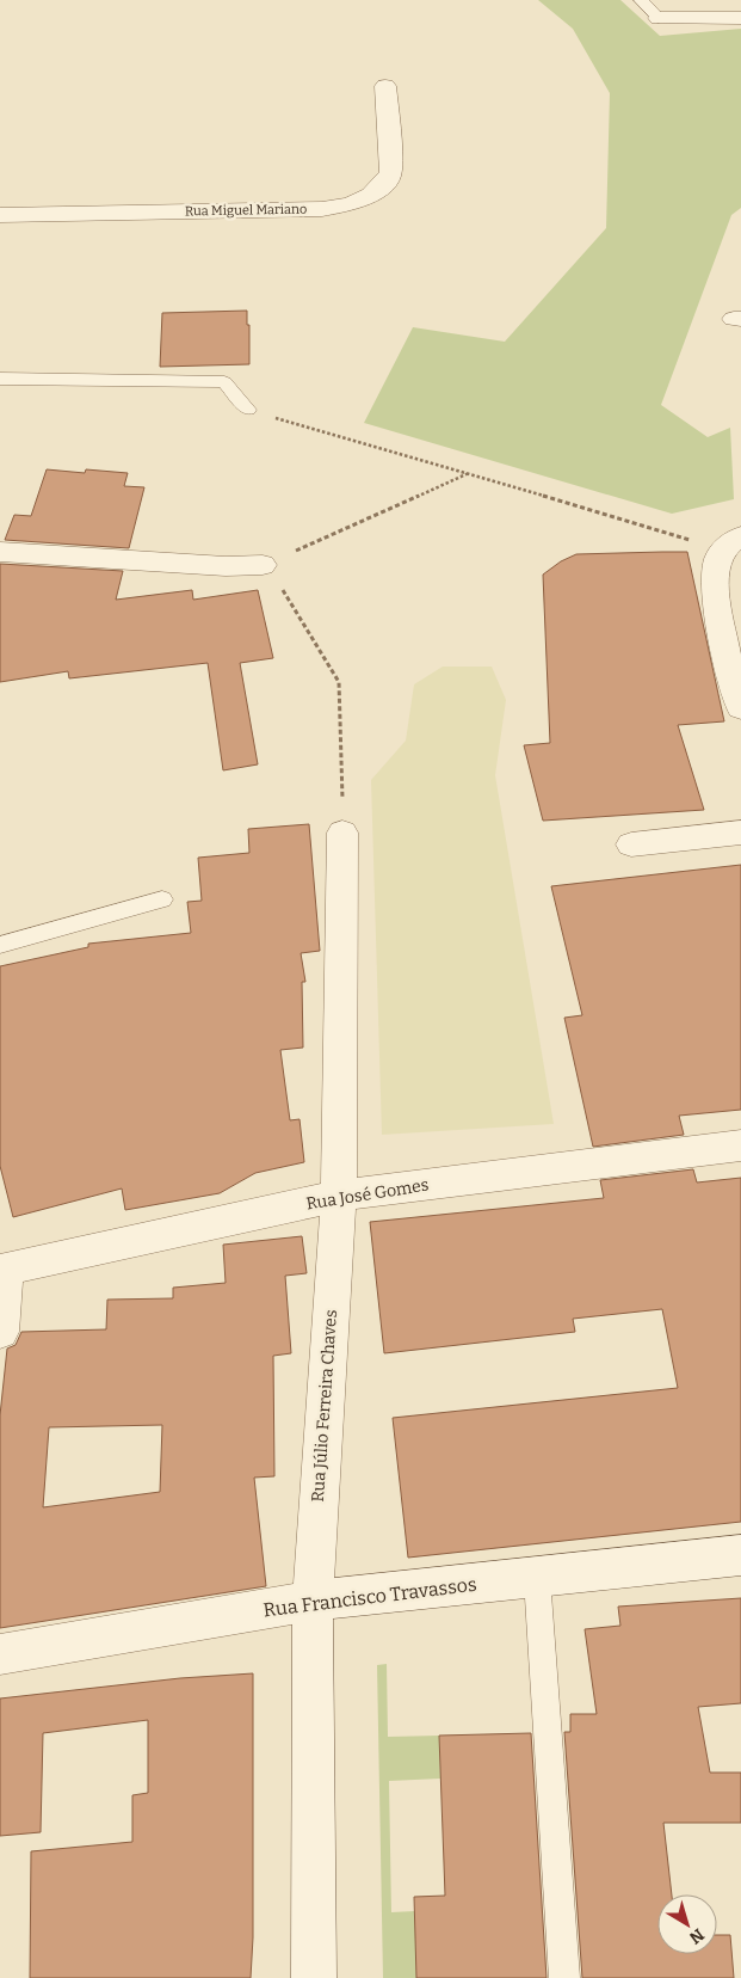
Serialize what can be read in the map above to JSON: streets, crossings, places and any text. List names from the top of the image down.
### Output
{
  "streets": {
    "street": [
      "Rua Miguel Mariano",
      "Rua José Gomes",
      "Rua Júlio Ferreira Chaves",
      "Rua Francisco Travassos"
    ]
  },
  "crossings": [
    ["Rua José Gomes", "Rua Júlio Ferreira Chaves"],
    ["Rua Júlio Ferreira Chaves", "Rua Francisco Travassos"]
  ],
  "north": "bottom right"
}
